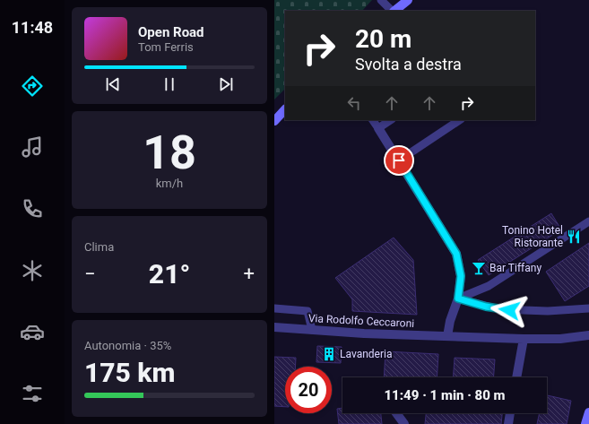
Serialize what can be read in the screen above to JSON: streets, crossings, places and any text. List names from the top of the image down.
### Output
{
  "streets": {
    "street": ["Via Rodolfo Ceccaroni"]
  },
  "places": {
    "restaurant": ["Tonino Hotel Ristorante"],
    "bar": ["Bar Tiffany"],
    "building": ["Lavanderia"]
  },
  "page": {
    "tabs": "11:48",
    "turn": ["20 m", "Svolta a destra"],
    "song": ["Open Road", "Tom Ferris"],
    "tile": [
      ["18", "km/h"],
      "Clima",
      ["Autonomia · 35%", "175 km"]
    ],
    "heat": ["−", "21°", "+"],
    "limit": "20",
    "trip": "11:49 · 1 min · 80 m"
  }
}
